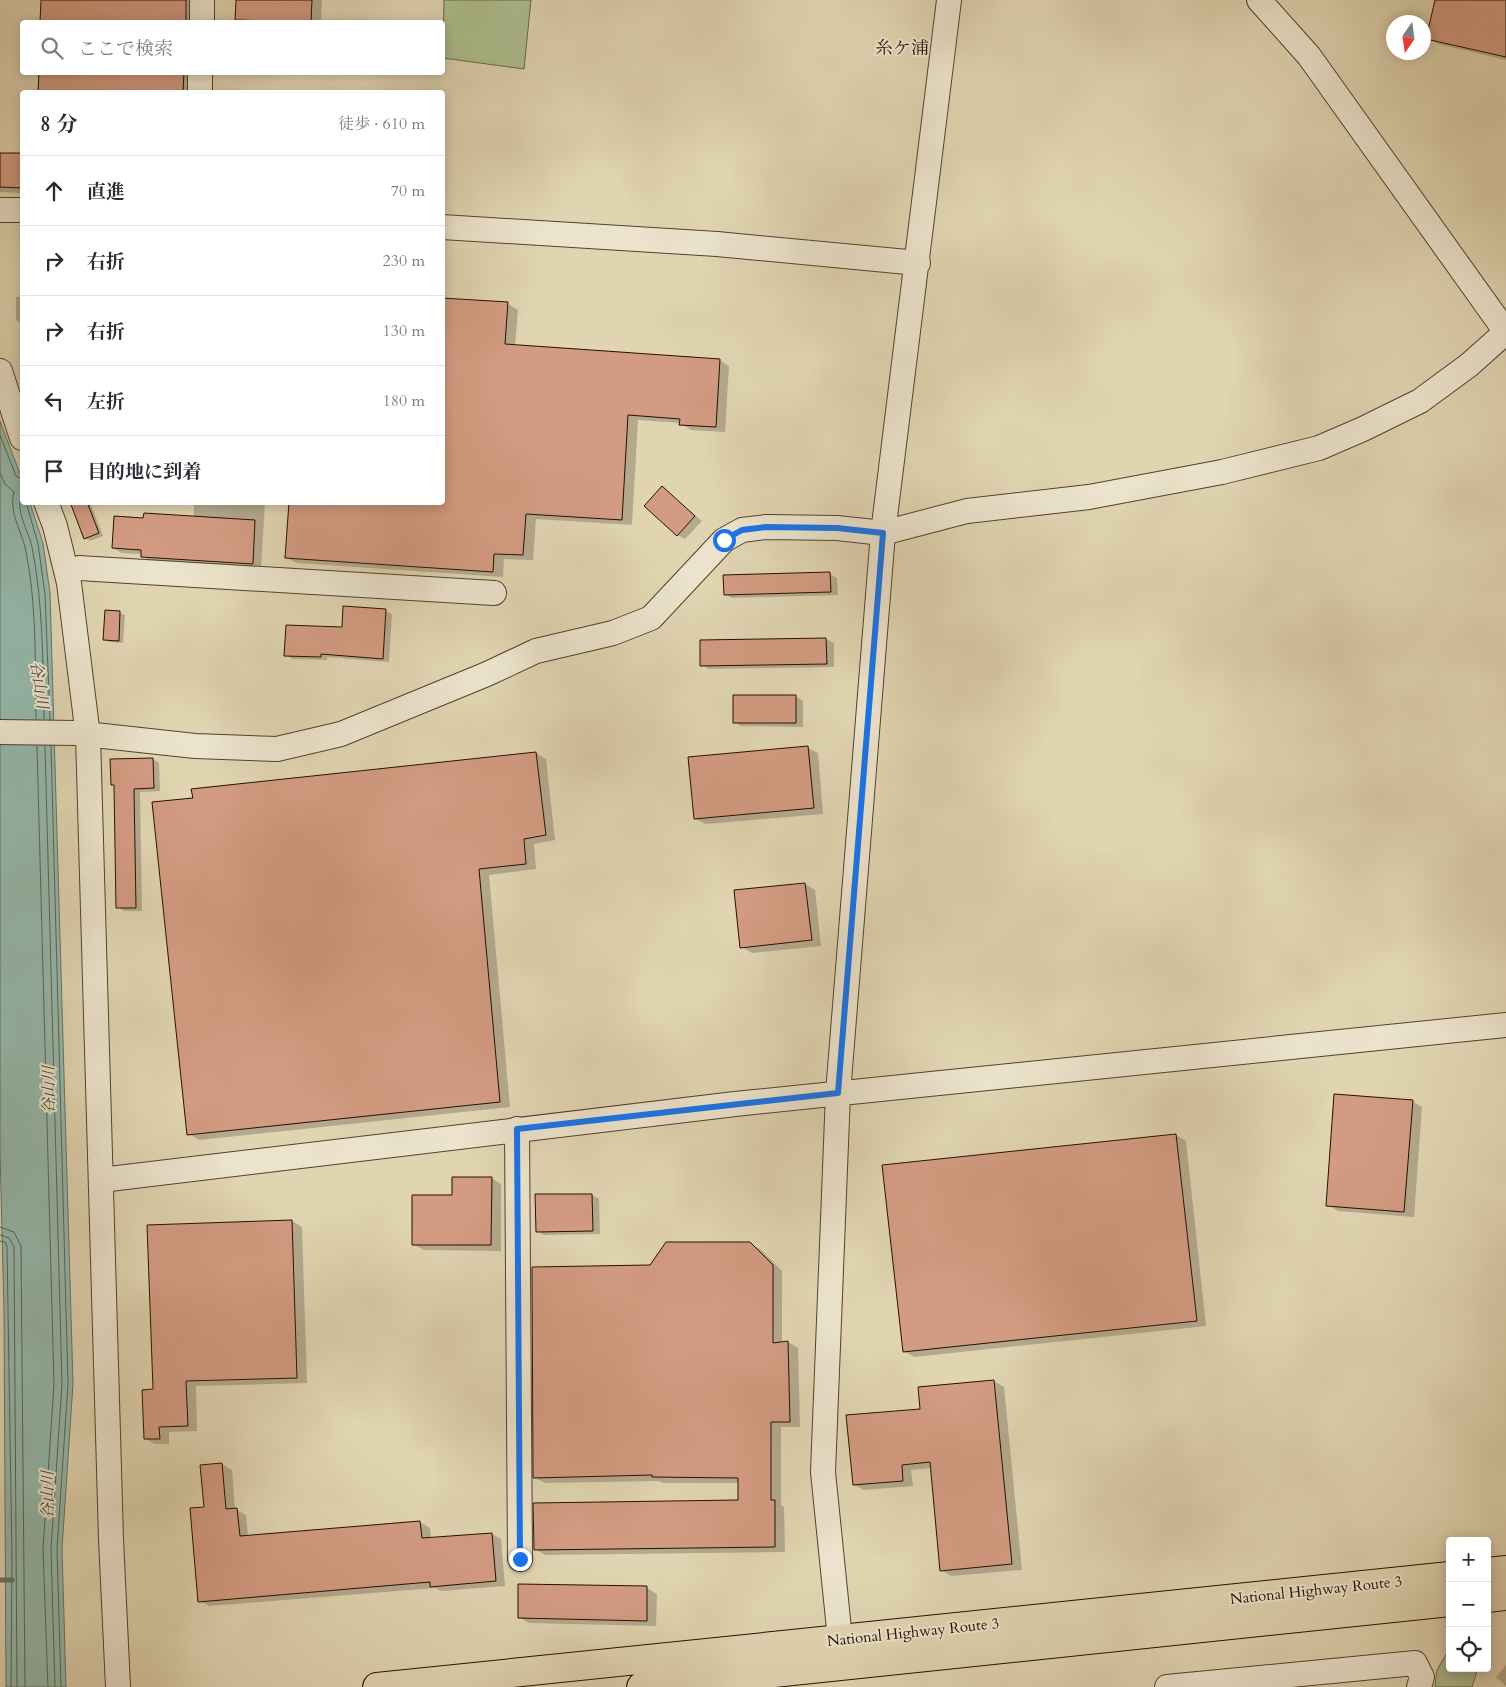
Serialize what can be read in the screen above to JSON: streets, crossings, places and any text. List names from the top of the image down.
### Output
{
  "streets": {
    "highway": ["National Highway Route 3"]
  },
  "districts": ["糸ケ浦"],
  "water": ["谷山川"],
  "north": "bottom",
  "page": {
    "search": "ここで検索",
    "heading": ["8 分", "徒歩 · 610 m"],
    "list": [
      ["直進", "70 m"],
      ["右折", "230 m"],
      ["右折", "130 m"],
      ["左折", "180 m"],
      "目的地に到着"
    ],
    "map_buttons": ["+", "−"]
  }
}
